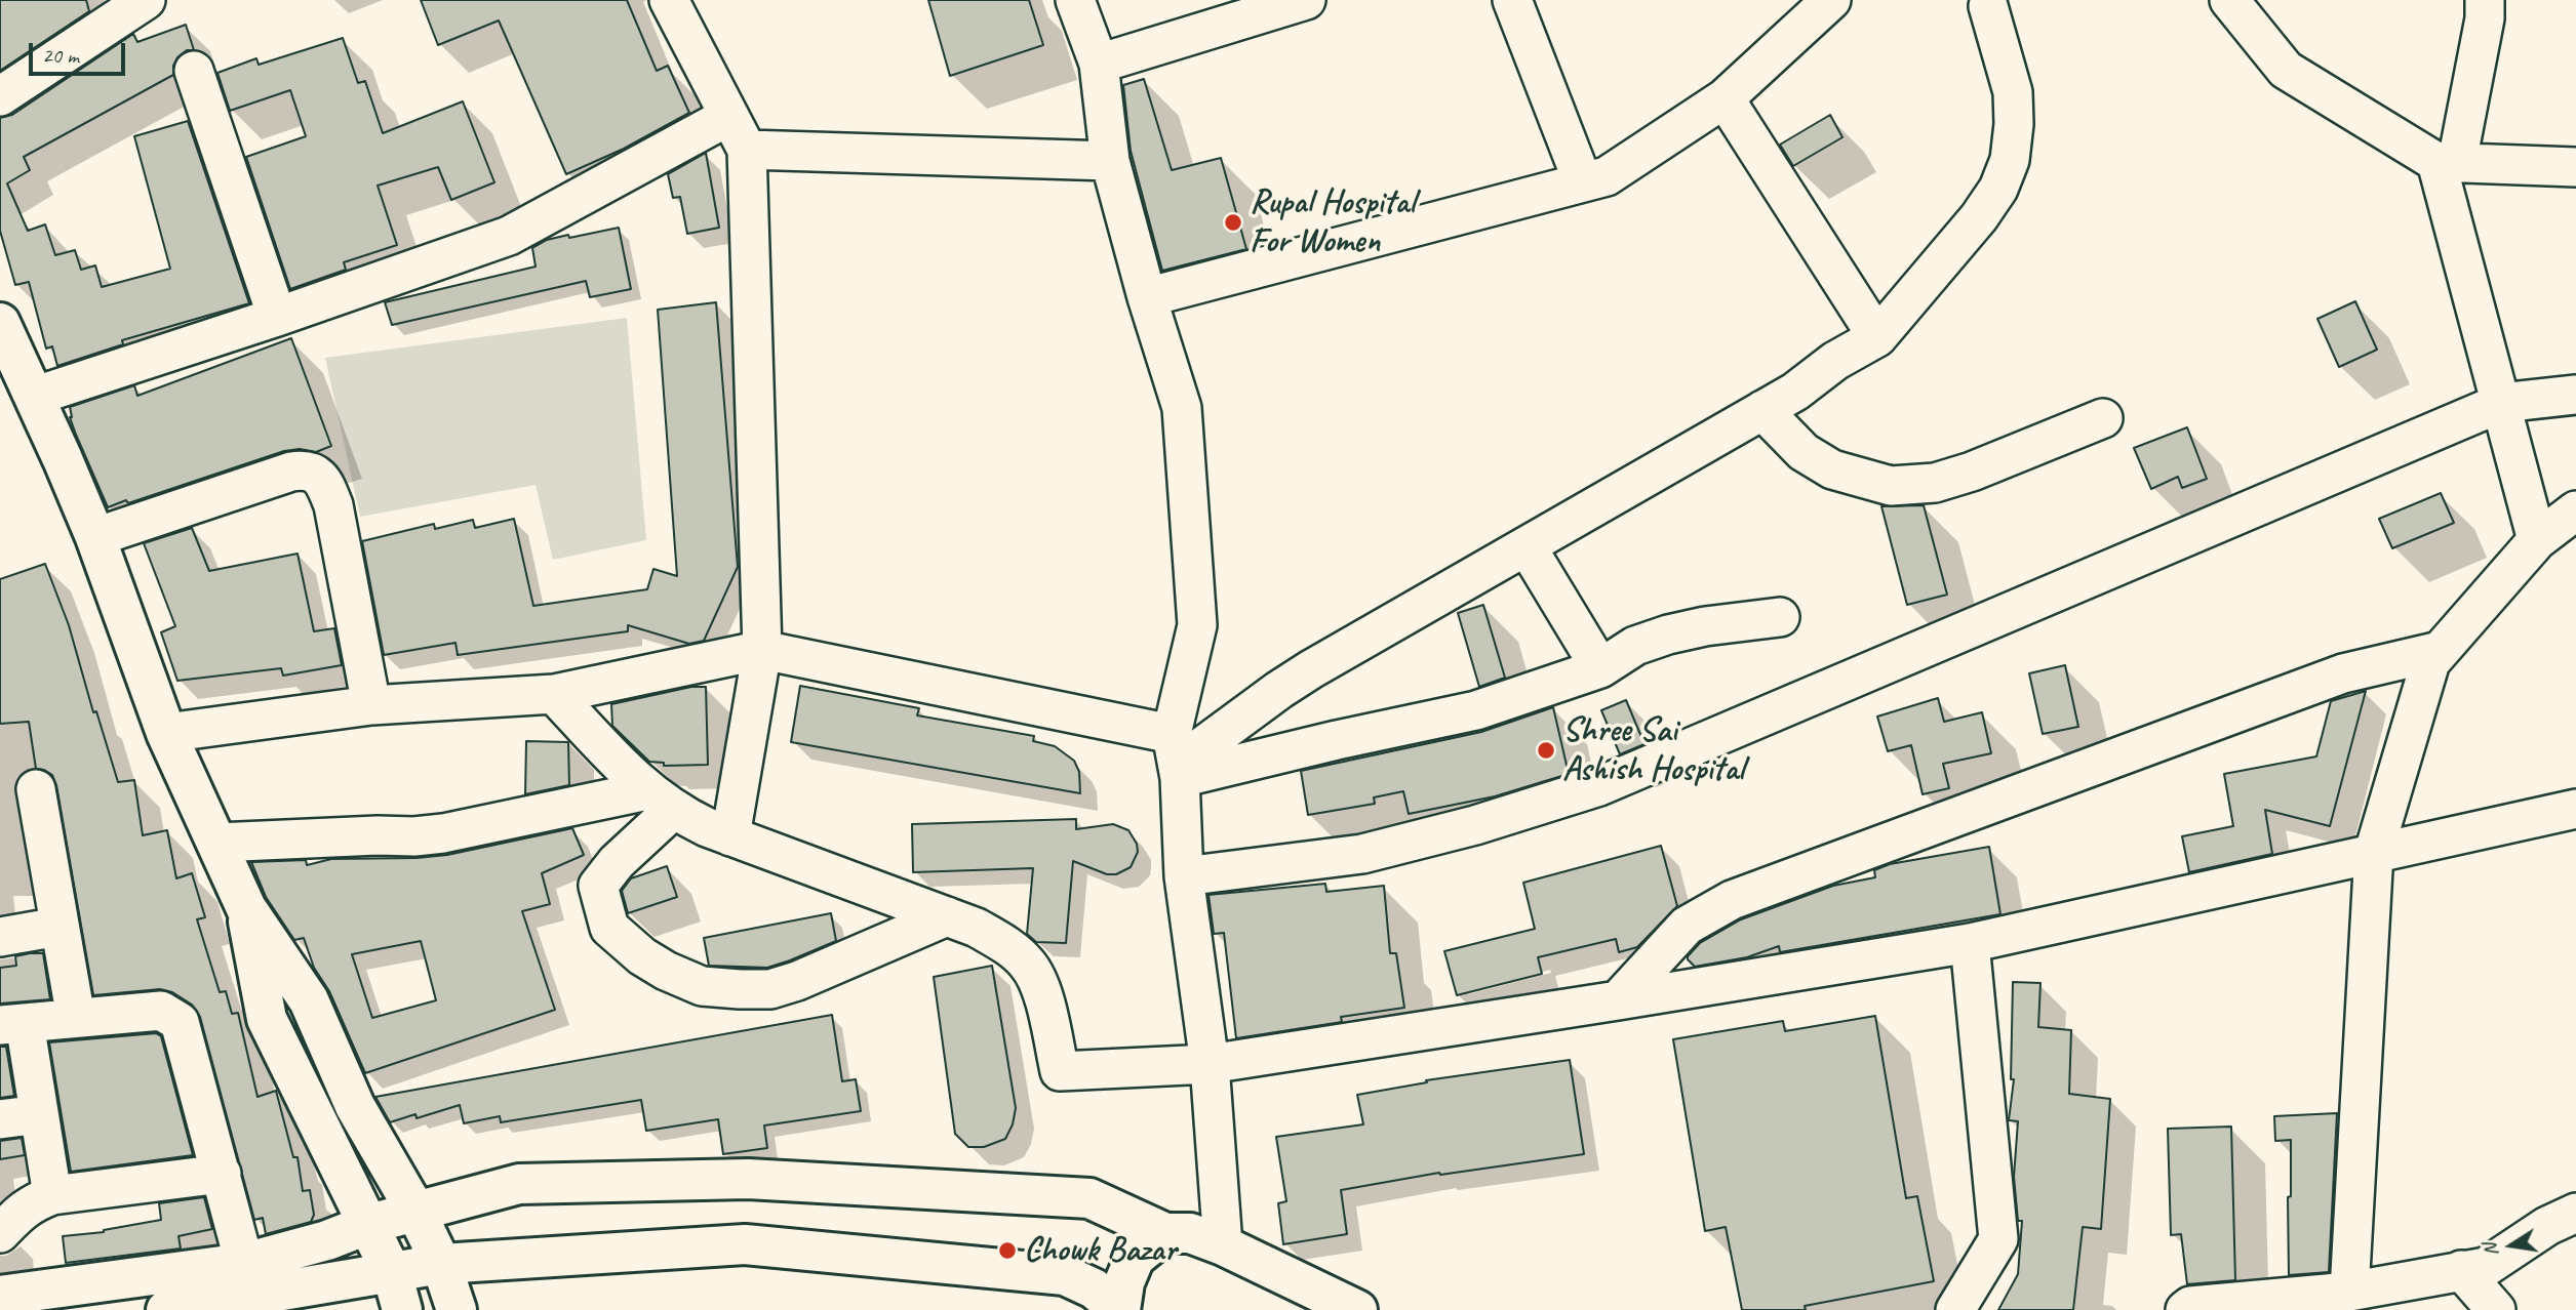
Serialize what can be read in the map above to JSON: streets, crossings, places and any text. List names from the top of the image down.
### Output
{
  "places": ["Rupal Hospital For Women", "Shree Sai Ashish Hospital", "Chowk Bazar"],
  "scale_bar": "20 m",
  "north": "left"
}
